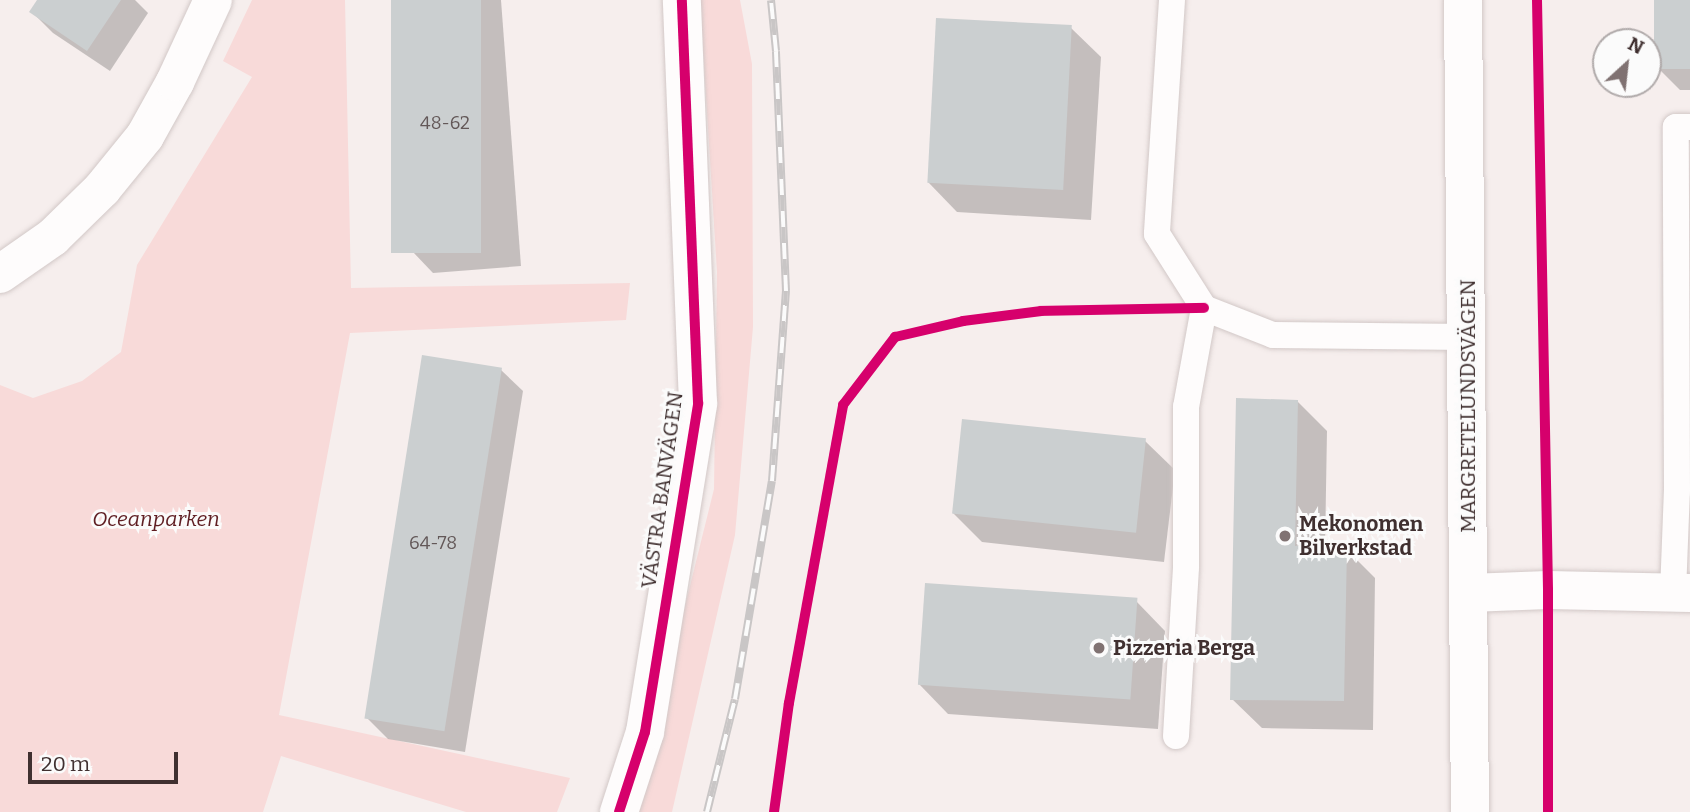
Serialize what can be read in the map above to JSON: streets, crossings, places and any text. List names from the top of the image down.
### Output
{
  "streets": {
    "street": ["MARGRETELUNDSVÄGEN", "VÄSTRA BANVÄGEN"]
  },
  "parks": ["Oceanparken"],
  "places": ["Mekonomen Bilverkstad", "Pizzeria Berga"],
  "house_numbers": ["48-62", "64-78"],
  "scale_bar": "20 m",
  "north": "top right"
}
